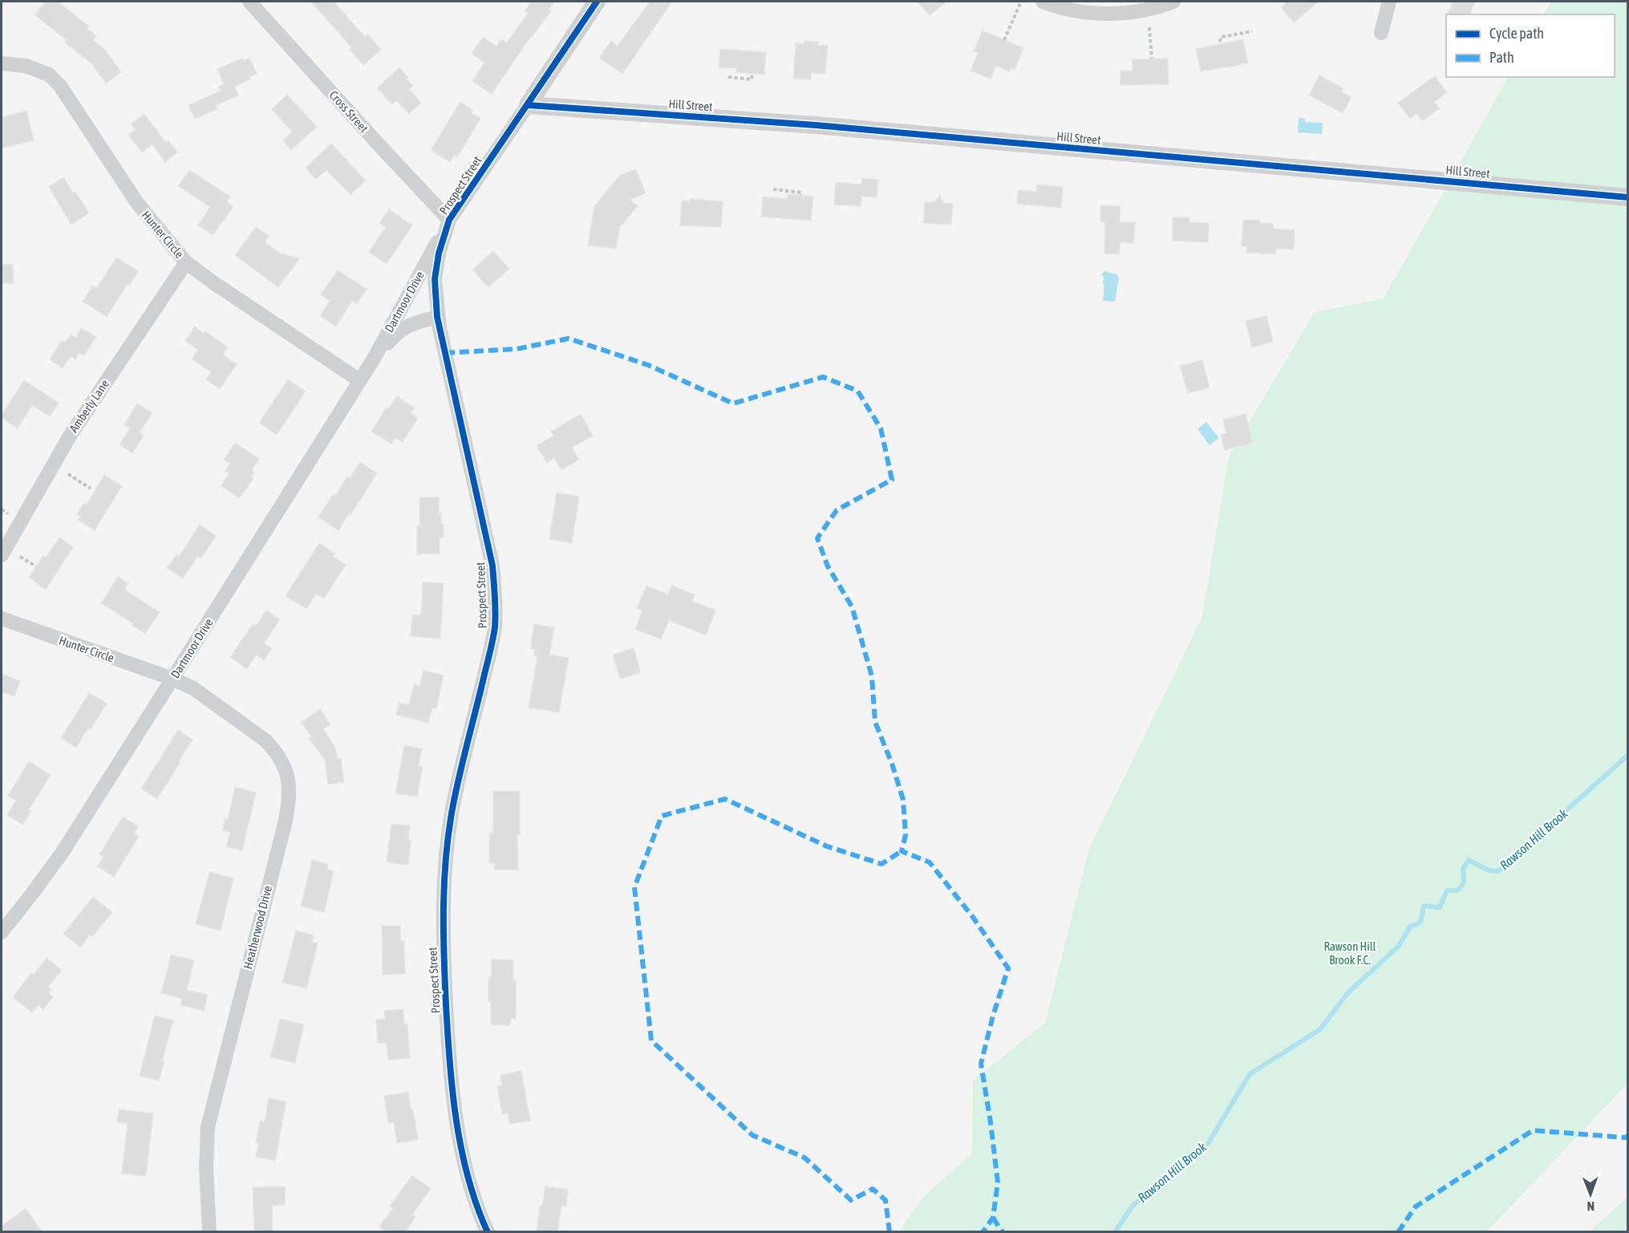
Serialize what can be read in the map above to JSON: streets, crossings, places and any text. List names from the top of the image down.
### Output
{
  "streets": {
    "street": [
      "Hill Street",
      "Cross Street",
      "Prospect Street",
      "Hunter Circle",
      "Dartmoor Drive",
      "Amberly Lane",
      "Heatherwood Drive"
    ]
  },
  "crossings": [
    ["Hill Street", "Prospect Street"],
    ["Cross Street", "Prospect Street"],
    ["Cross Street", "Dartmoor Drive"],
    ["Prospect Street", "Dartmoor Drive"],
    ["Hunter Circle", "Dartmoor Drive"],
    ["Hunter Circle", "Amberly Lane"],
    ["Hunter Circle", "Heatherwood Drive"],
    ["Dartmoor Drive", "Heatherwood Drive"]
  ],
  "water": ["Rawson Hill Brook"],
  "parks": ["Rawson Hill Brook F.C."],
  "legend": ["Cycle path", "Path"],
  "north": "bottom"
}
